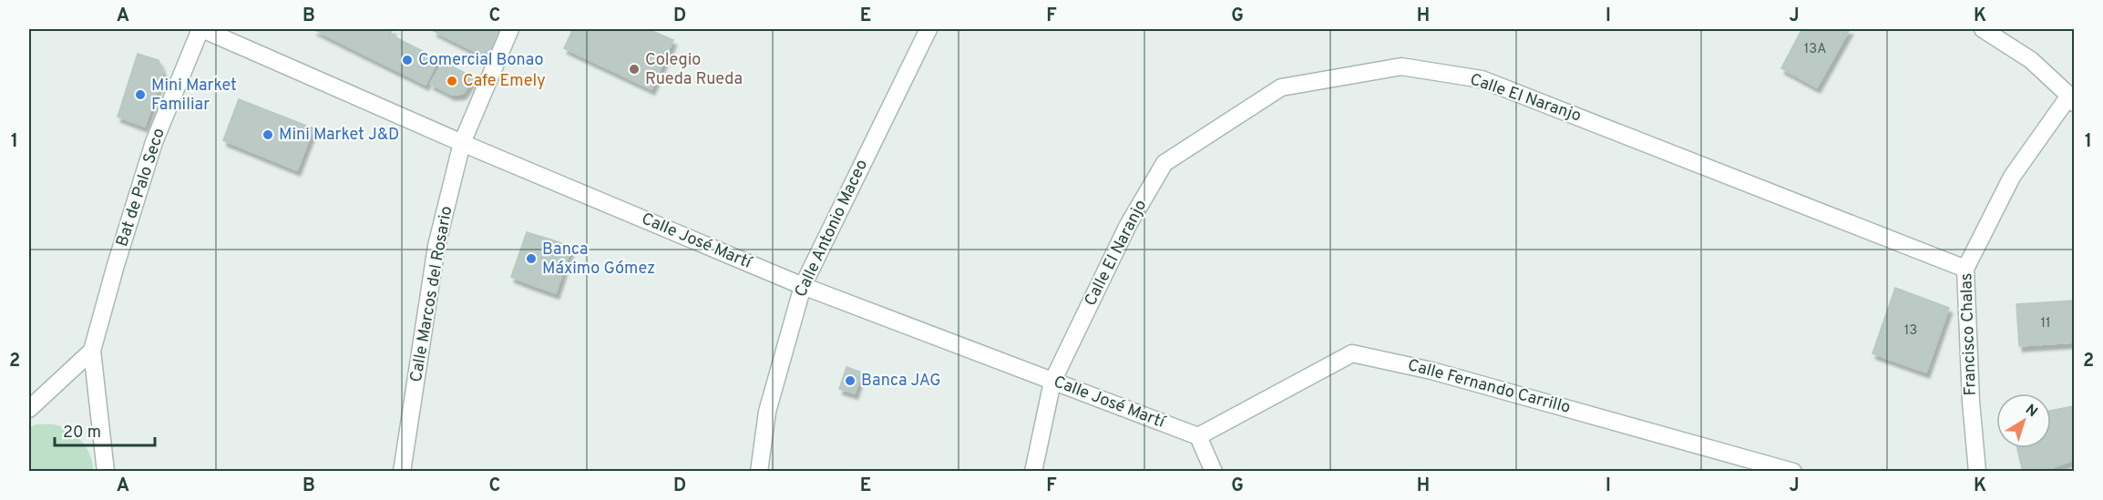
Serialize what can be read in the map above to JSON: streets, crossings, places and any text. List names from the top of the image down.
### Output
{
  "streets": {
    "street": [
      "Calle El Naranjo",
      "Bat de Palo Seco",
      "Calle Antonio Maceo",
      "Calle José Martí",
      "Calle Marcos del Rosario",
      "Francisco Chalas",
      "Calle Fernando Carrillo"
    ]
  },
  "crossings": [
    ["Calle El Naranjo", "Calle José Martí"],
    ["Calle El Naranjo", "Francisco Chalas"],
    ["Bat de Palo Seco", "Calle José Martí"],
    ["Calle Antonio Maceo", "Calle José Martí"],
    ["Calle José Martí", "Calle Marcos del Rosario"],
    ["Calle José Martí", "Calle Fernando Carrillo"]
  ],
  "places": [
    "Comercial Bonao",
    "Colegio Rueda Rueda",
    "Cafe Emely",
    "Mini Market Familiar",
    "Mini Market J&D",
    "Banca Máximo Gómez",
    "Banca JAG"
  ],
  "house_numbers": ["13A", "11", "13"],
  "scale_bar": "20 m",
  "north": "top right",
  "grid": {
    "columns": [
      "A",
      "B",
      "C",
      "D",
      "E",
      "F",
      "G",
      "H",
      "I",
      "J",
      "K"
    ],
    "rows": ["1", "2"]
  }
}
